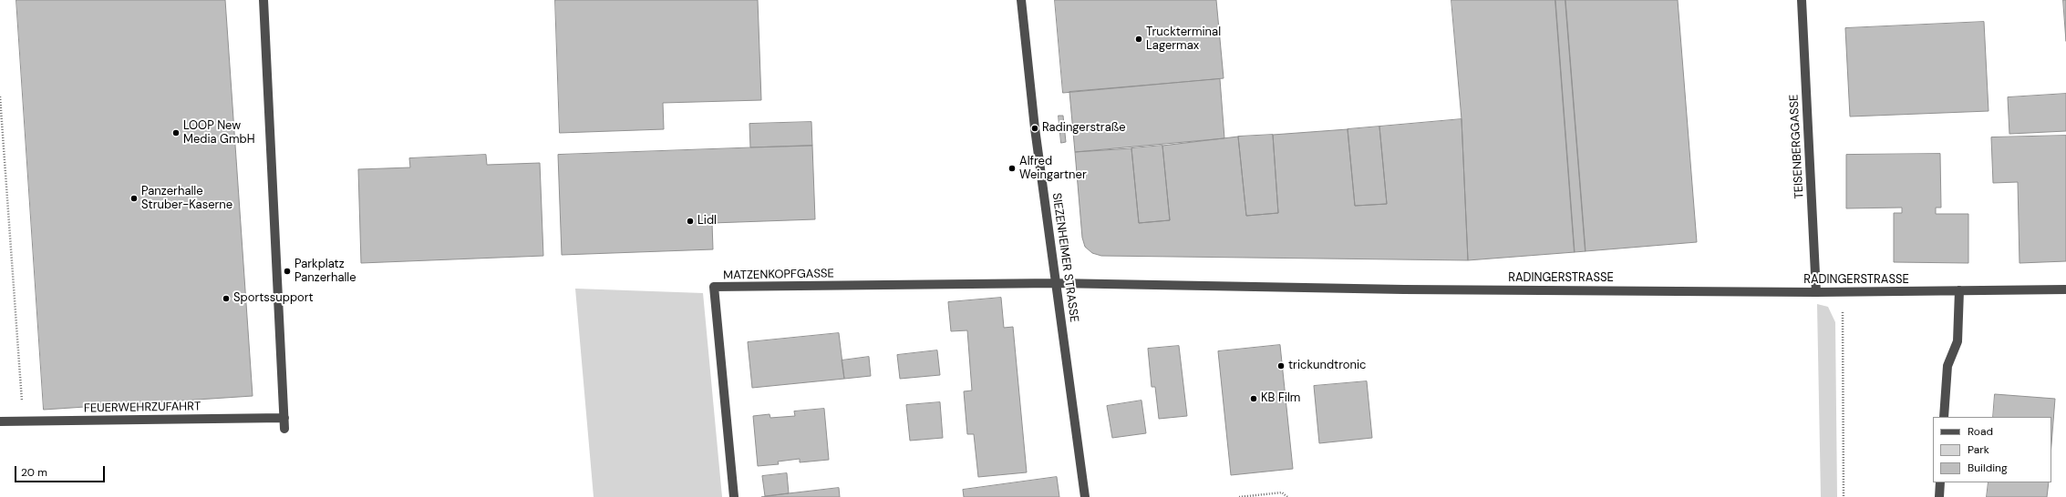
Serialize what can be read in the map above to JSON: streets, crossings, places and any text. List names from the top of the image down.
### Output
{
  "streets": {
    "street": [
      "TEISENBERGGASSE",
      "SIEZENHEIMER STRASSE",
      "MATZENKOPFGASSE",
      "RADINGERSTRASSE",
      "FEUERWEHRZUFAHRT"
    ]
  },
  "crossings": [
    ["TEISENBERGGASSE", "RADINGERSTRASSE"],
    ["SIEZENHEIMER STRASSE", "MATZENKOPFGASSE"],
    ["SIEZENHEIMER STRASSE", "RADINGERSTRASSE"],
    ["MATZENKOPFGASSE", "RADINGERSTRASSE"]
  ],
  "places": [
    "Truckterminal Lagermax",
    "Radingerstraße",
    "LOOP New Media GmbH",
    "Alfred Weingartner",
    "Panzerhalle Struber-Kaserne",
    "Lidl",
    "Parkplatz Panzerhalle",
    "Sportssupport",
    "trickundtronic",
    "KB Film"
  ],
  "legend": ["Road", "Park", "Building"],
  "scale_bar": "20 m"
}
